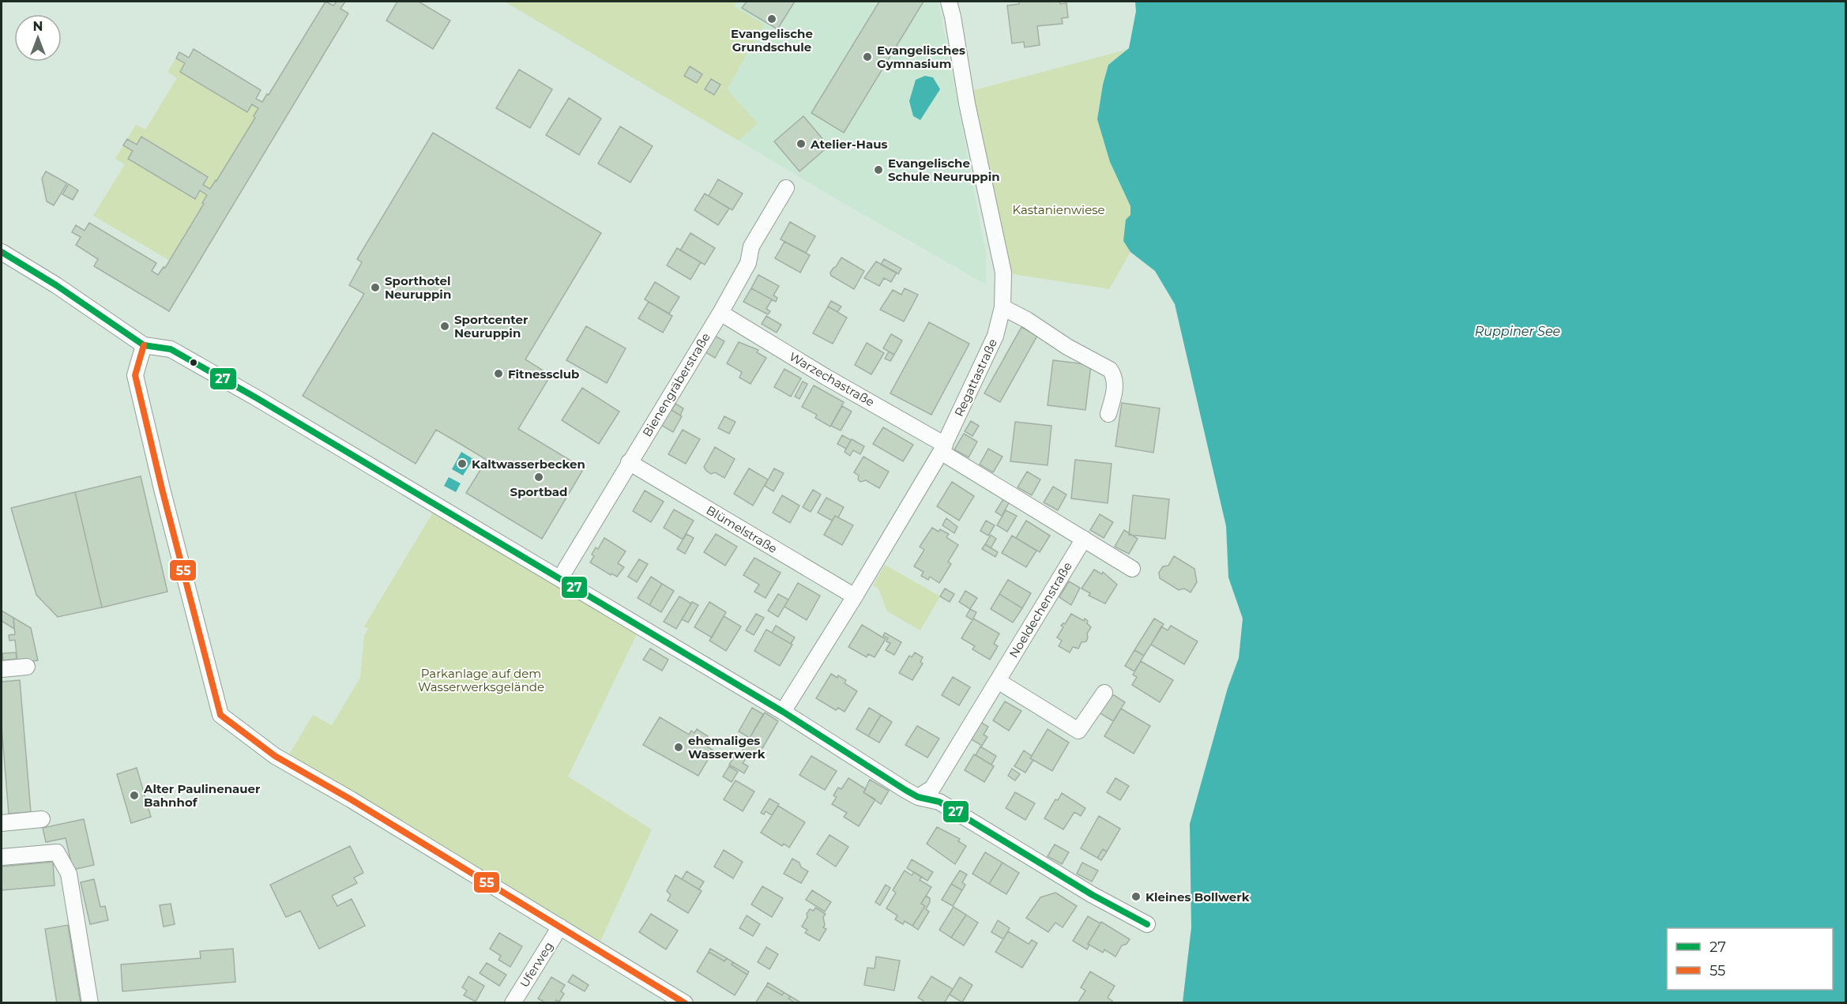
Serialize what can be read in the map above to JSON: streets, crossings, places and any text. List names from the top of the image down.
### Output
{
  "streets": {
    "street": [
      "Regattastraße",
      "Warzechastraße",
      "Bienengräberstraße",
      "Blümelstraße",
      "Noeldechenstraße",
      "Uferweg"
    ]
  },
  "crossings": [
    ["Regattastraße", "Warzechastraße"],
    ["Regattastraße", "Blümelstraße"],
    ["Warzechastraße", "Bienengräberstraße"],
    ["Warzechastraße", "Noeldechenstraße"],
    ["Bienengräberstraße", "Blümelstraße"]
  ],
  "water": ["Ruppiner See"],
  "parks": ["Kastanienwiese", "Parkanlage auf dem Wasserwerksgelände"],
  "places": [
    "Evangelische Grundschule",
    "Evangelisches Gymnasium",
    "Atelier-Haus",
    "Evangelische Schule Neuruppin",
    "Sporthotel Neuruppin",
    "Sportcenter Neuruppin",
    "Fitnessclub",
    "Kaltwasserbecken",
    "Sportbad",
    "ehemaliges Wasserwerk",
    "Alter Paulinenauer Bahnhof",
    "Kleines Bollwerk"
  ],
  "lines": ["transit line 27", "transit line 55"],
  "legend": ["27", "55"],
  "north": "top"
}
